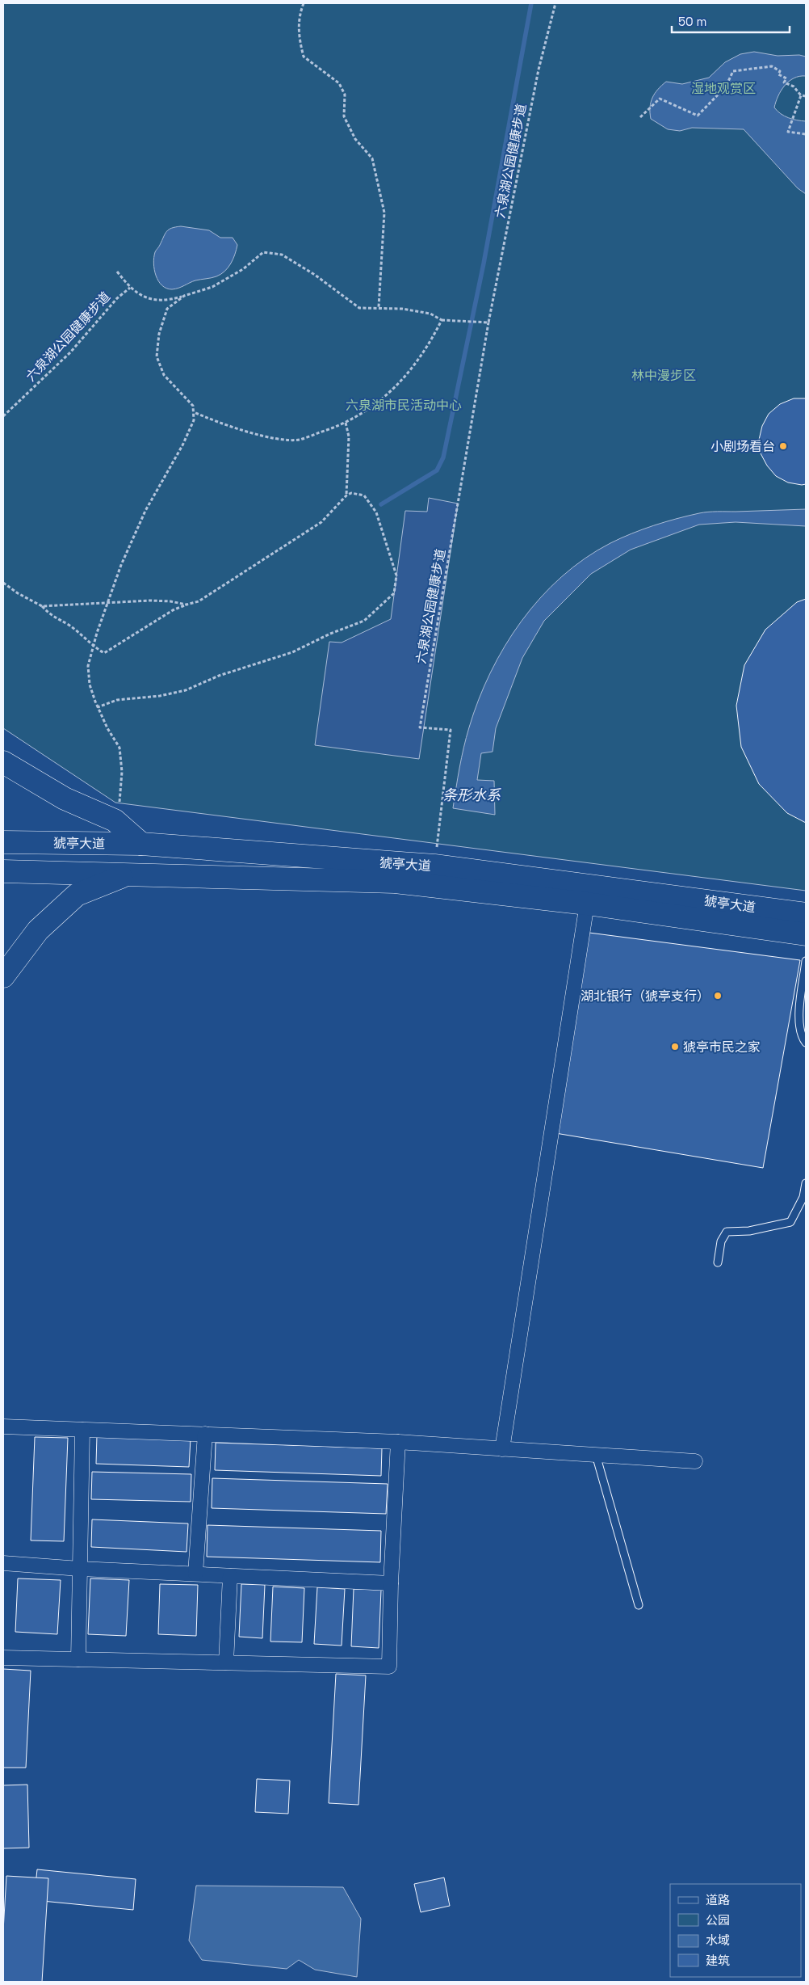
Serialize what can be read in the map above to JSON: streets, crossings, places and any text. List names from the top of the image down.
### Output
{
  "streets": {
    "highway": ["猇亭大道"],
    "path": ["六泉湖公园健康步道"]
  },
  "crossings": [
    ["六泉湖公园健康步道", "猇亭大道"]
  ],
  "water": ["条形水系"],
  "parks": ["湿地观赏区", "林中漫步区", "六泉湖市民活动中心"],
  "places": ["小剧场看台", "湖北银行（猇亭支行）", "猇亭市民之家"],
  "legend": [
    "道路",
    "公园",
    "水域",
    "建筑"
  ],
  "scale_bar": "50 m"
}
